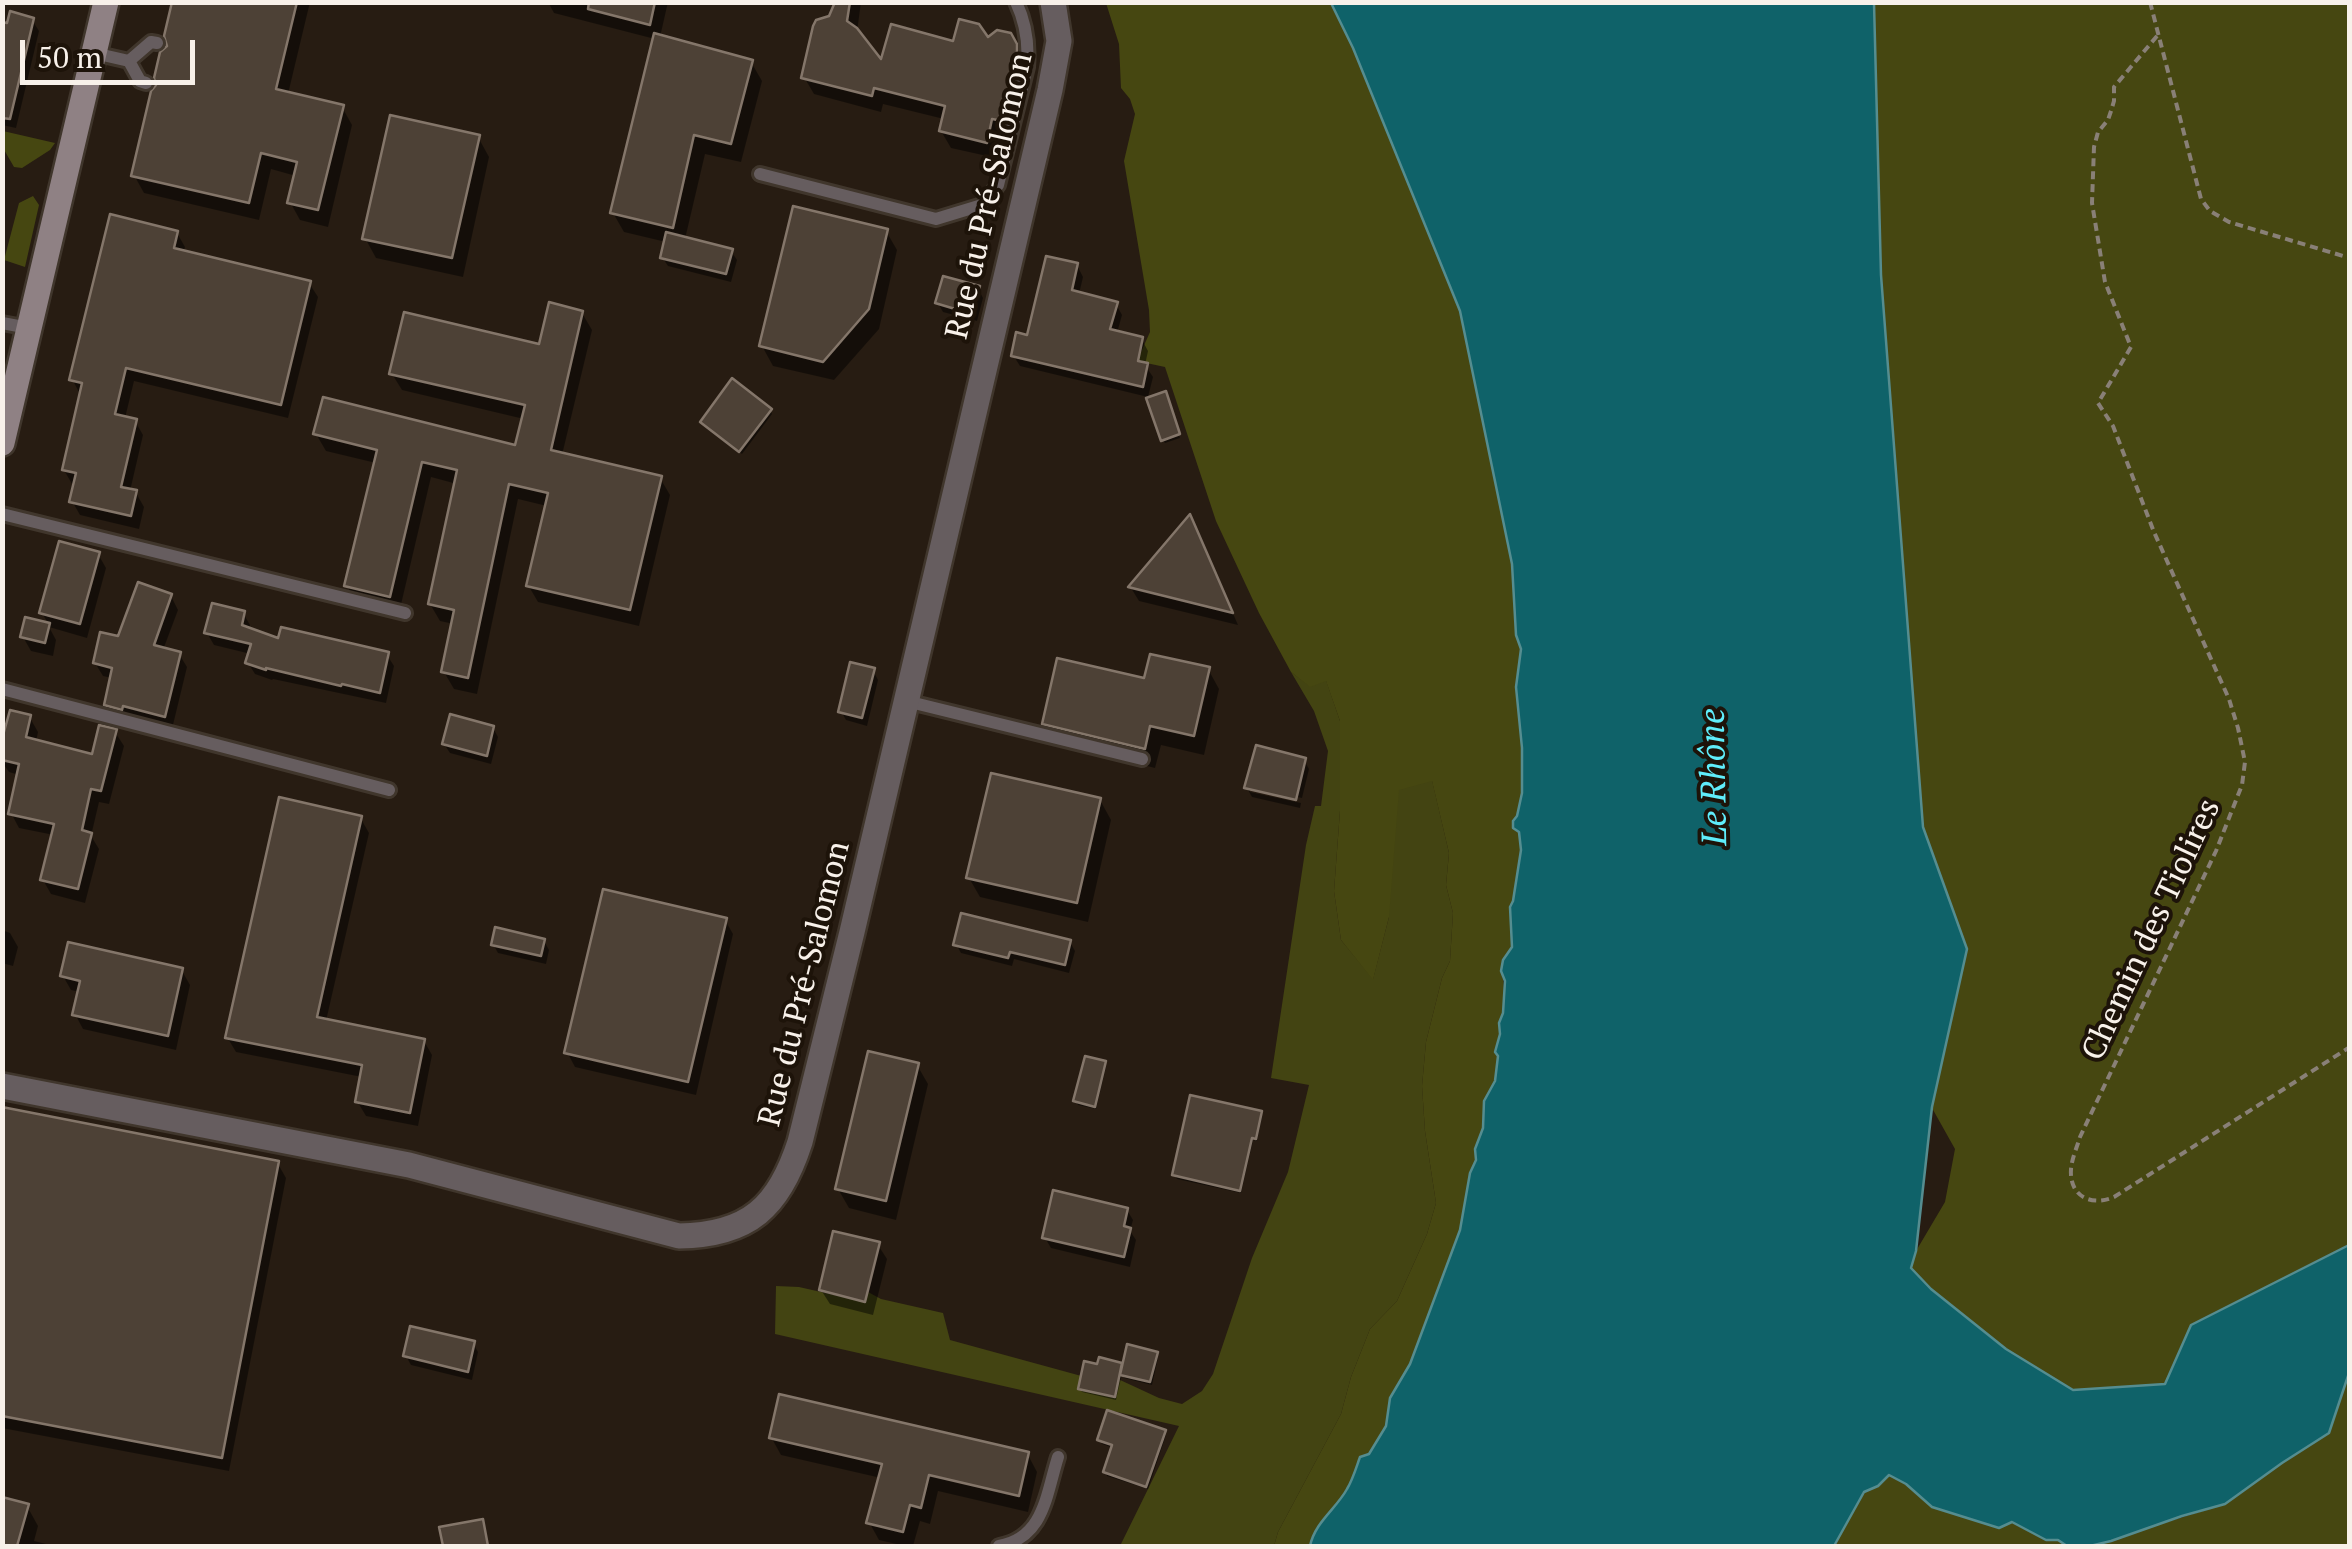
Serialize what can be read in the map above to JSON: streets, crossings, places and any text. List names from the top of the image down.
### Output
{
  "streets": {
    "street": ["Rue du Pré-Salomon"],
    "path": ["Chemin des Tiolires"]
  },
  "water": ["Le Rhône"],
  "scale_bar": "50 m"
}
